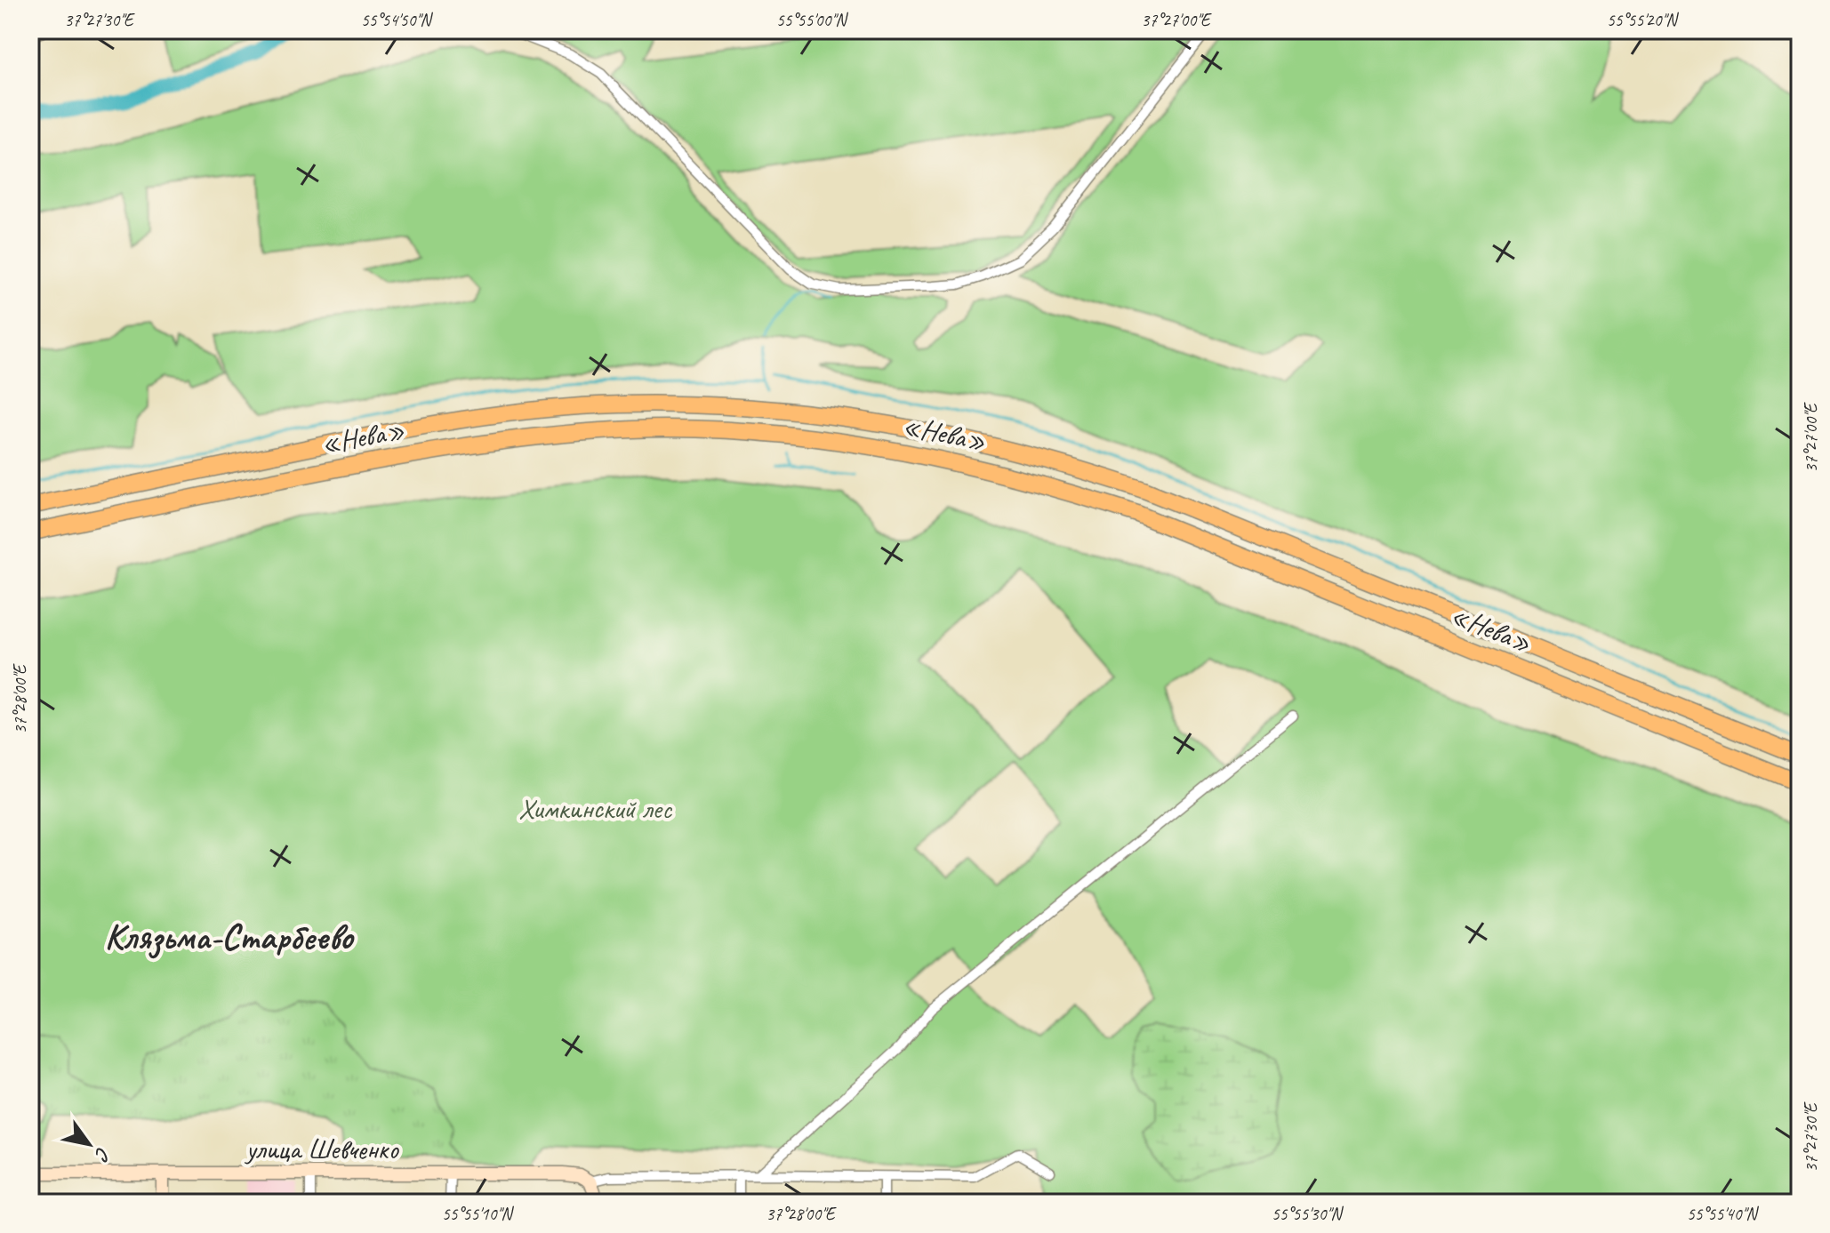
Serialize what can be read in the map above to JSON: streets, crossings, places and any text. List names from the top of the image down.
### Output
{
  "streets": {
    "highway": ["«Нева»"],
    "main road": ["улица Шевченко"]
  },
  "districts": ["Клязьма-Старбеево"],
  "parks": ["Химкинский лес"],
  "north": "bottom right",
  "coordinates": [
    "37°27'30\"E",
    "55°54'50\"N",
    "55°55'00\"N",
    "37°27'00\"E",
    "55°55'20\"N",
    "37°28'00\"E",
    "55°55'10\"N",
    "55°55'30\"N",
    "55°55'40\"N"
  ]
}
